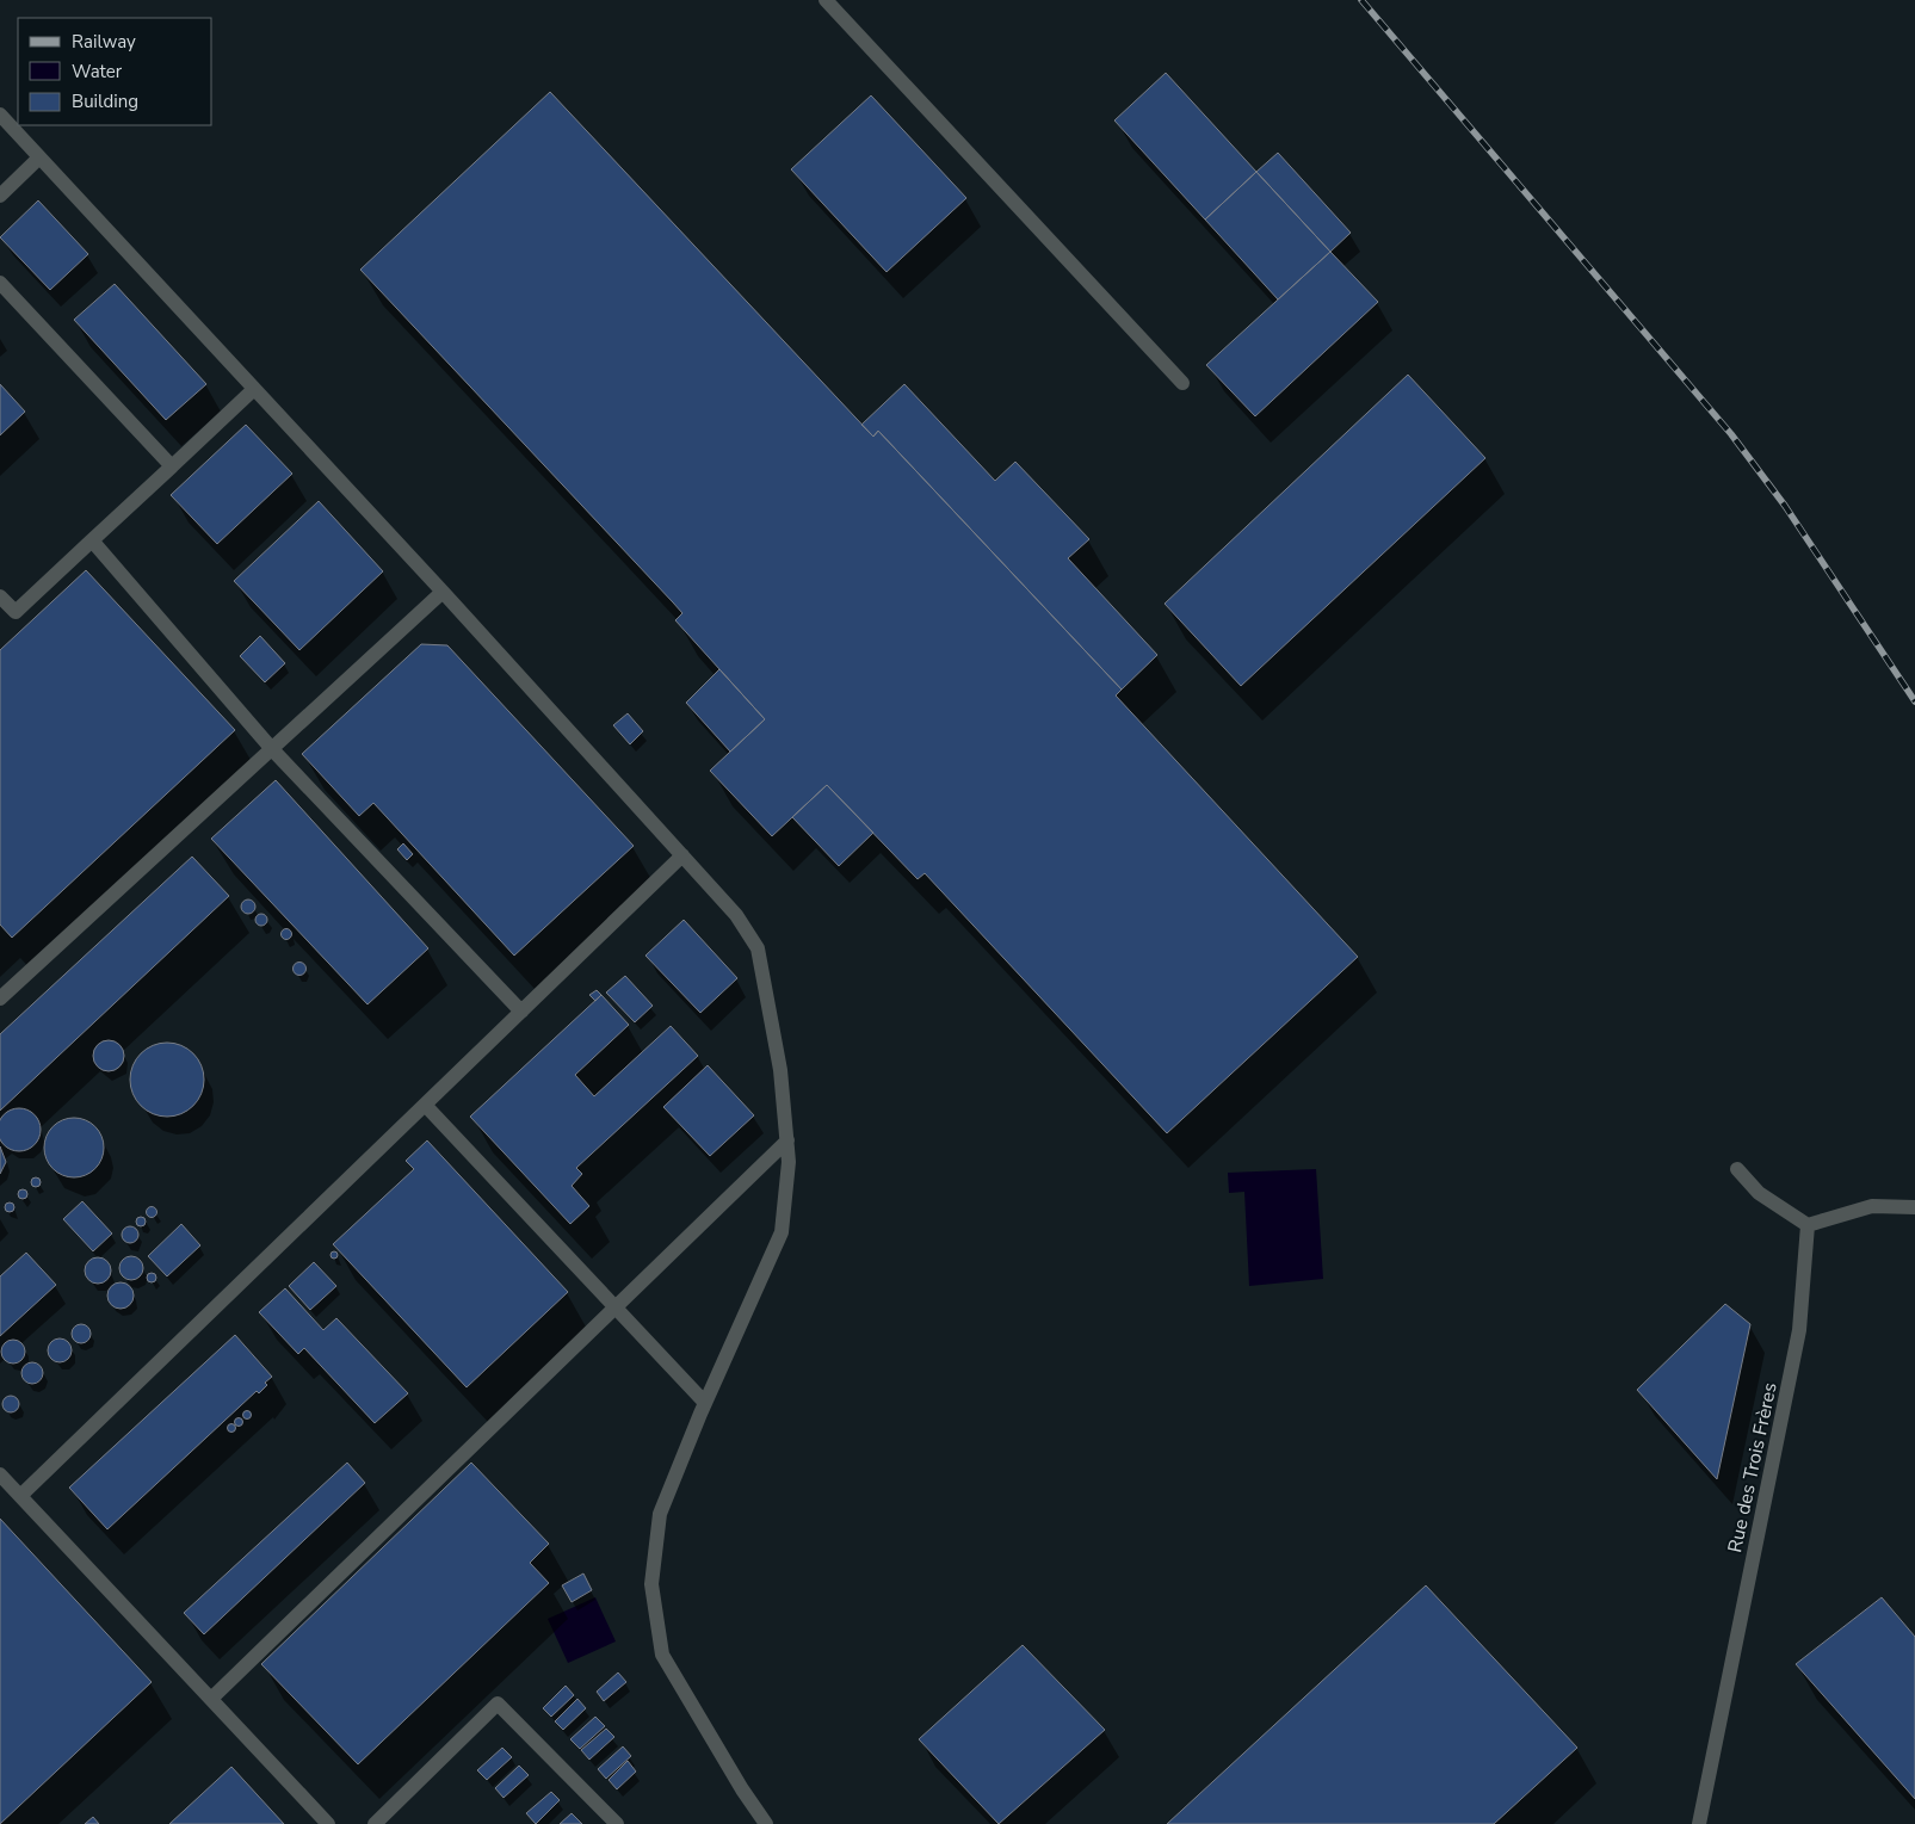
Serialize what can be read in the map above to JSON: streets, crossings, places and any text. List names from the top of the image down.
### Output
{
  "streets": {
    "lane": ["Rue des Trois Frères"]
  },
  "legend": ["Railway", "Water", "Building"]
}
